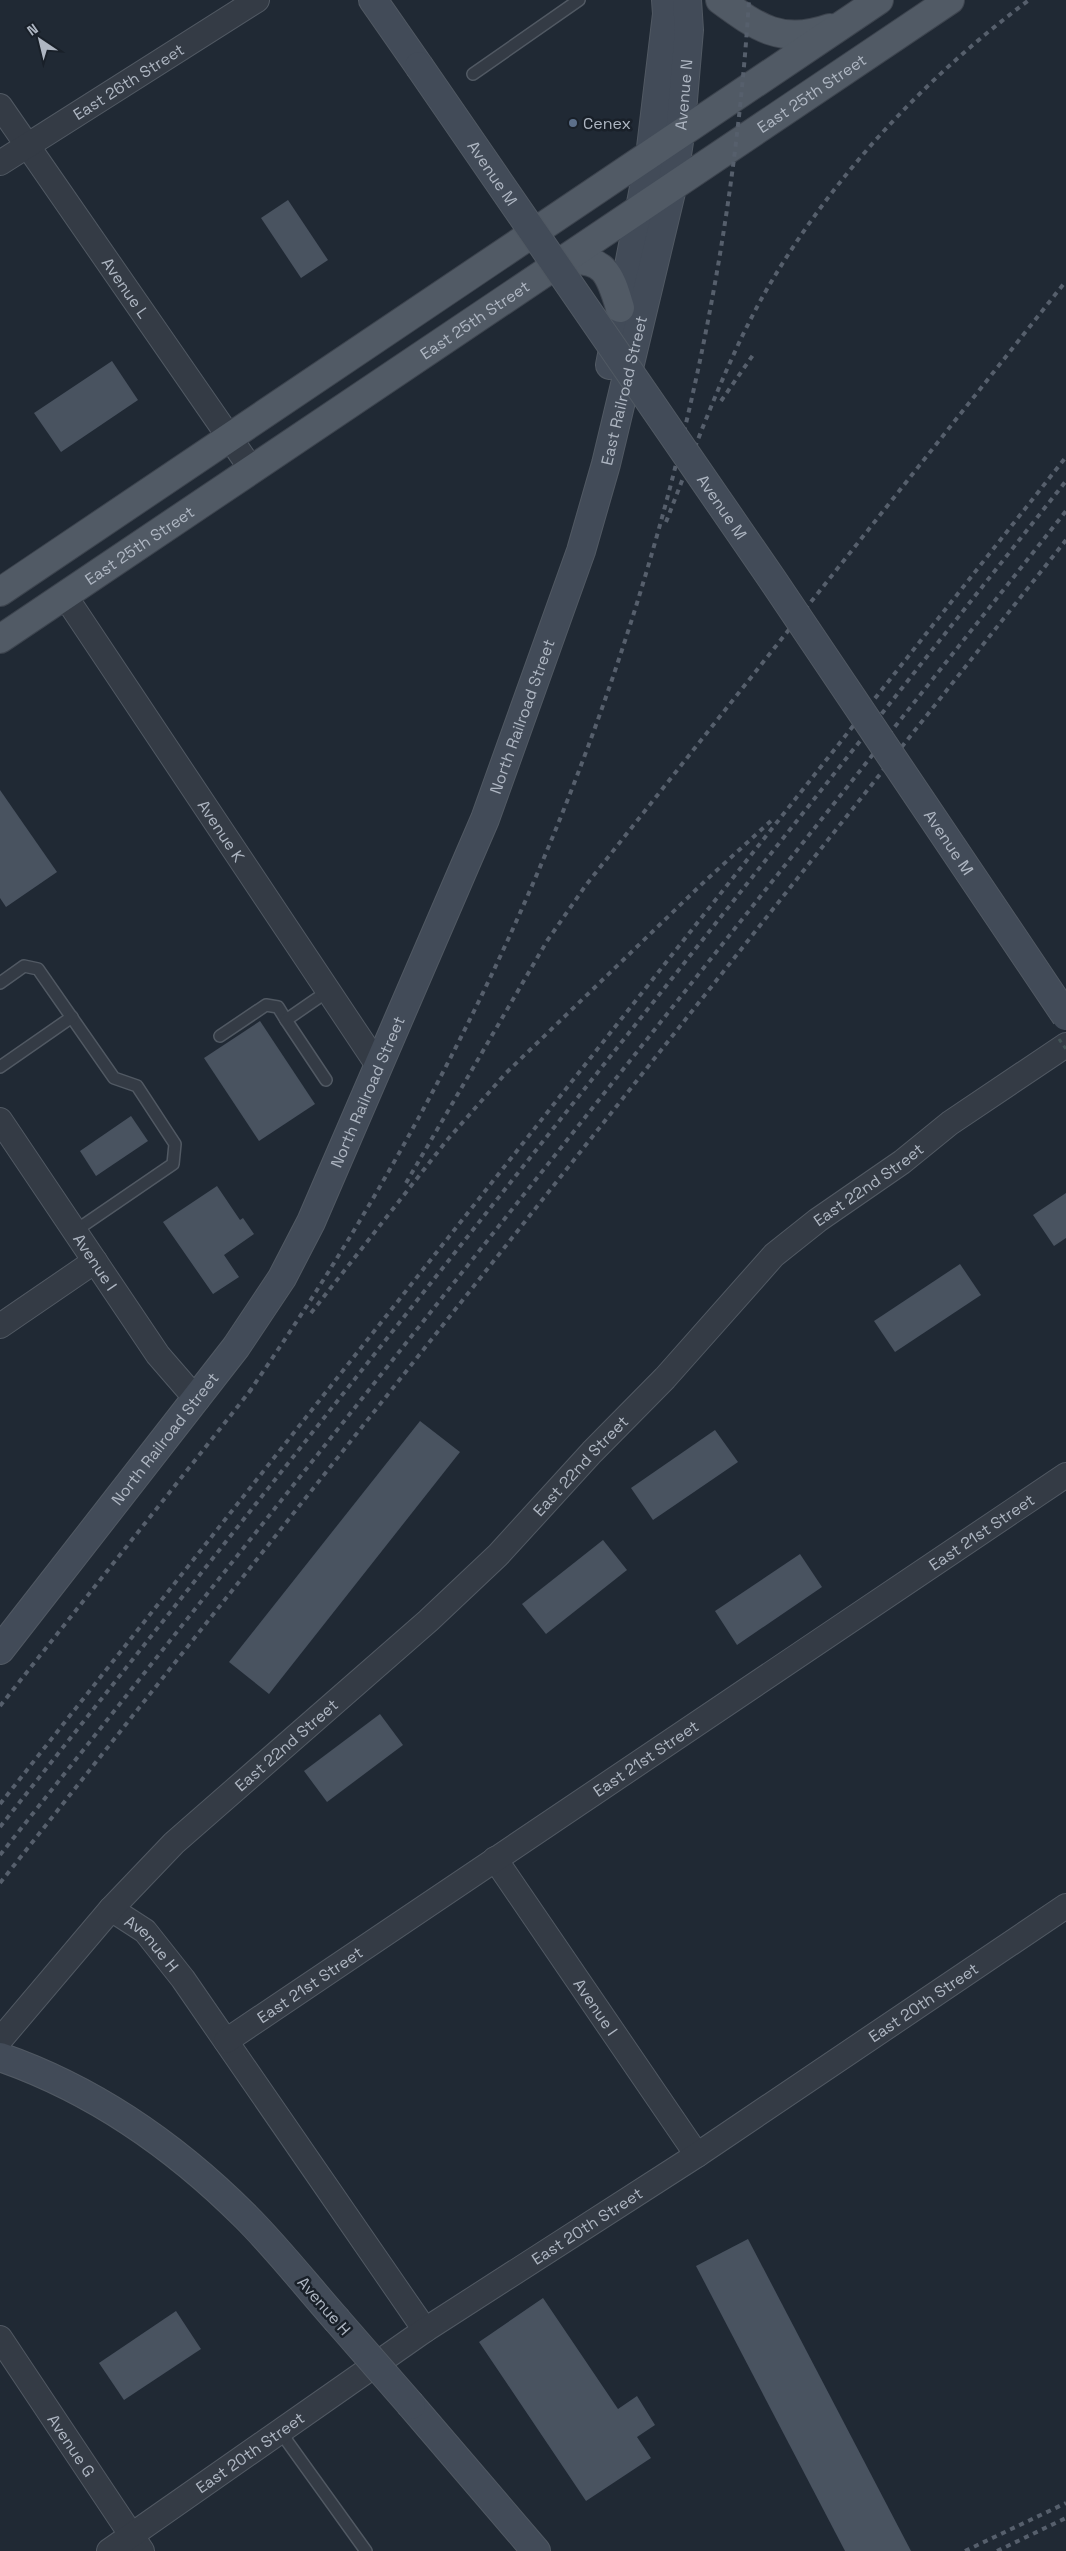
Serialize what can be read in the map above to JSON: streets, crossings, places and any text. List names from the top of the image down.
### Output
{
  "streets": {
    "main road": [
      "East 25th Street",
      "Avenue N",
      "Avenue M",
      "East Railroad Street",
      "North Railroad Street",
      "Avenue H"
    ],
    "street": [
      "East 26th Street",
      "Avenue L",
      "Avenue K",
      "East 22nd Street",
      "Avenue I",
      "East 21st Street",
      "East 20th Street",
      "Avenue G"
    ]
  },
  "crossings": [
    ["East 26th Street", "Avenue L"],
    ["East 25th Street", "Avenue N"],
    ["East 25th Street", "Avenue L"],
    ["East 25th Street", "East Railroad Street"],
    ["East 25th Street", "Avenue K"],
    ["Avenue N", "East Railroad Street"],
    ["East Railroad Street", "North Railroad Street"],
    ["North Railroad Street", "Avenue K"],
    ["North Railroad Street", "Avenue I"],
    ["East 22nd Street", "Avenue H"],
    ["Avenue I", "East 21st Street"],
    ["Avenue I", "East 20th Street"],
    ["East 21st Street", "Avenue H"],
    ["Avenue H", "East 20th Street"],
    ["East 20th Street", "Avenue G"]
  ],
  "places": ["Cenex"],
  "north": "top left"
}
